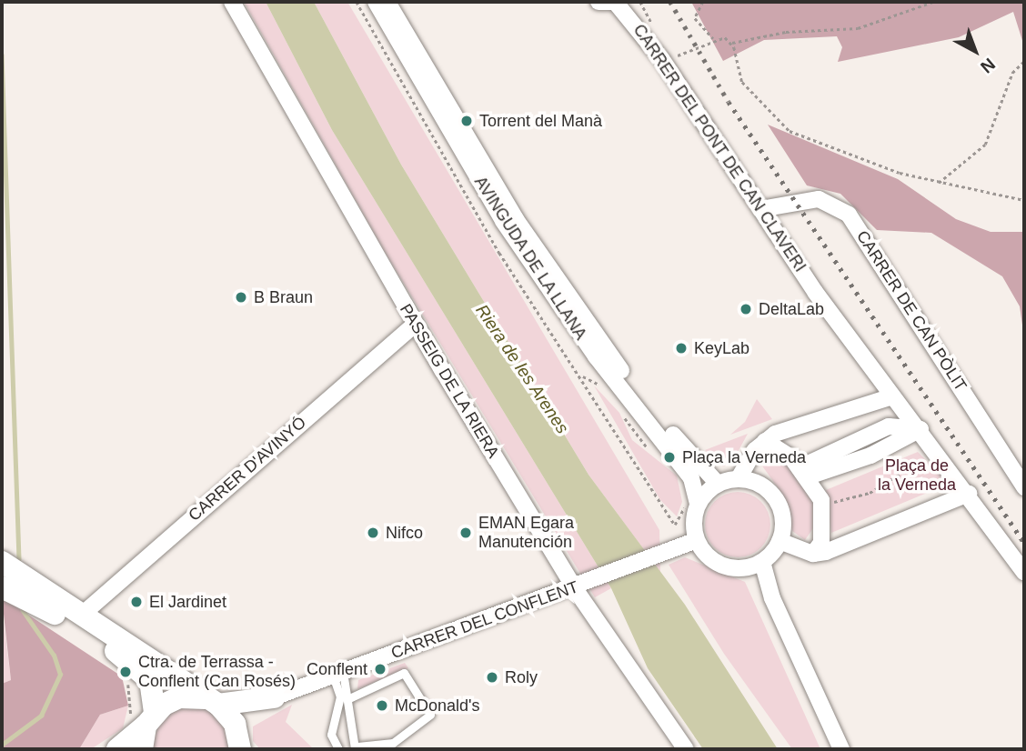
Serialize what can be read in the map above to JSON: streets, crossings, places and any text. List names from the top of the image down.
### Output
{
  "streets": {
    "street": [
      "CARRER DEL PONT DE CAN CLAVERI",
      "AVINGUDA DE LA LLANA",
      "CARRER DE CAN PÒLIT",
      "PASSEIG DE LA RIERA",
      "CARRER D'AVINYÓ",
      "CARRER DEL CONFLENT"
    ]
  },
  "crossings": [
    ["CARRER DEL PONT DE CAN CLAVERI", "CARRER DE CAN PÒLIT"],
    ["AVINGUDA DE LA LLANA", "CARRER DEL CONFLENT"],
    ["PASSEIG DE LA RIERA", "CARRER D'AVINYÓ"],
    ["PASSEIG DE LA RIERA", "CARRER DEL CONFLENT"]
  ],
  "water": ["Riera de les Arenes"],
  "parks": ["Plaça de la Verneda"],
  "places": [
    "Torrent del Manà",
    "B Braun",
    "DeltaLab",
    "KeyLab",
    "Plaça la Verneda",
    "Nifco",
    "EMAN Egara Manutención",
    "El Jardinet",
    "Conflent",
    "Ctra. de Terrassa - Conflent (Can Rosés)",
    "Roly",
    "McDonald's"
  ],
  "north": "bottom right"
}
